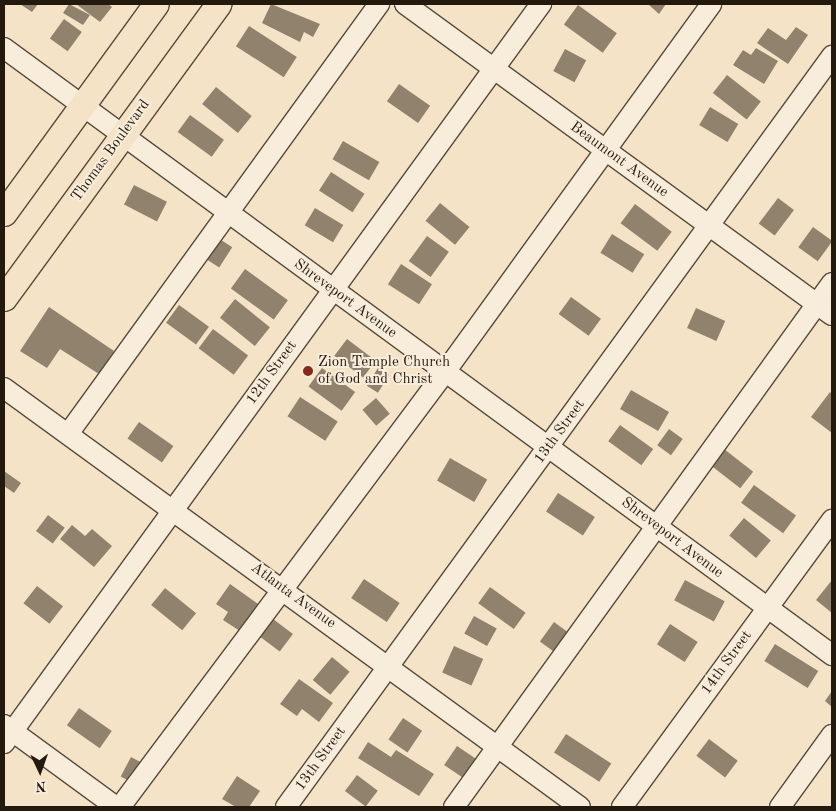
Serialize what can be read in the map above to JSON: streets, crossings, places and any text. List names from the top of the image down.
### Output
{
  "streets": {
    "main road": ["Thomas Boulevard"],
    "street": [
      "Beaumont Avenue",
      "Shreveport Avenue",
      "12th Street",
      "13th Street",
      "Atlanta Avenue",
      "14th Street"
    ]
  },
  "crossings": [
    ["Thomas Boulevard", "Shreveport Avenue"],
    ["Beaumont Avenue", "12th Street"],
    ["Beaumont Avenue", "13th Street"],
    ["Shreveport Avenue", "12th Street"],
    ["Shreveport Avenue", "13th Street"],
    ["Shreveport Avenue", "14th Street"],
    ["12th Street", "Atlanta Avenue"],
    ["13th Street", "Atlanta Avenue"]
  ],
  "places": ["Zion Temple Church of God and Christ"],
  "north": "bottom"
}
